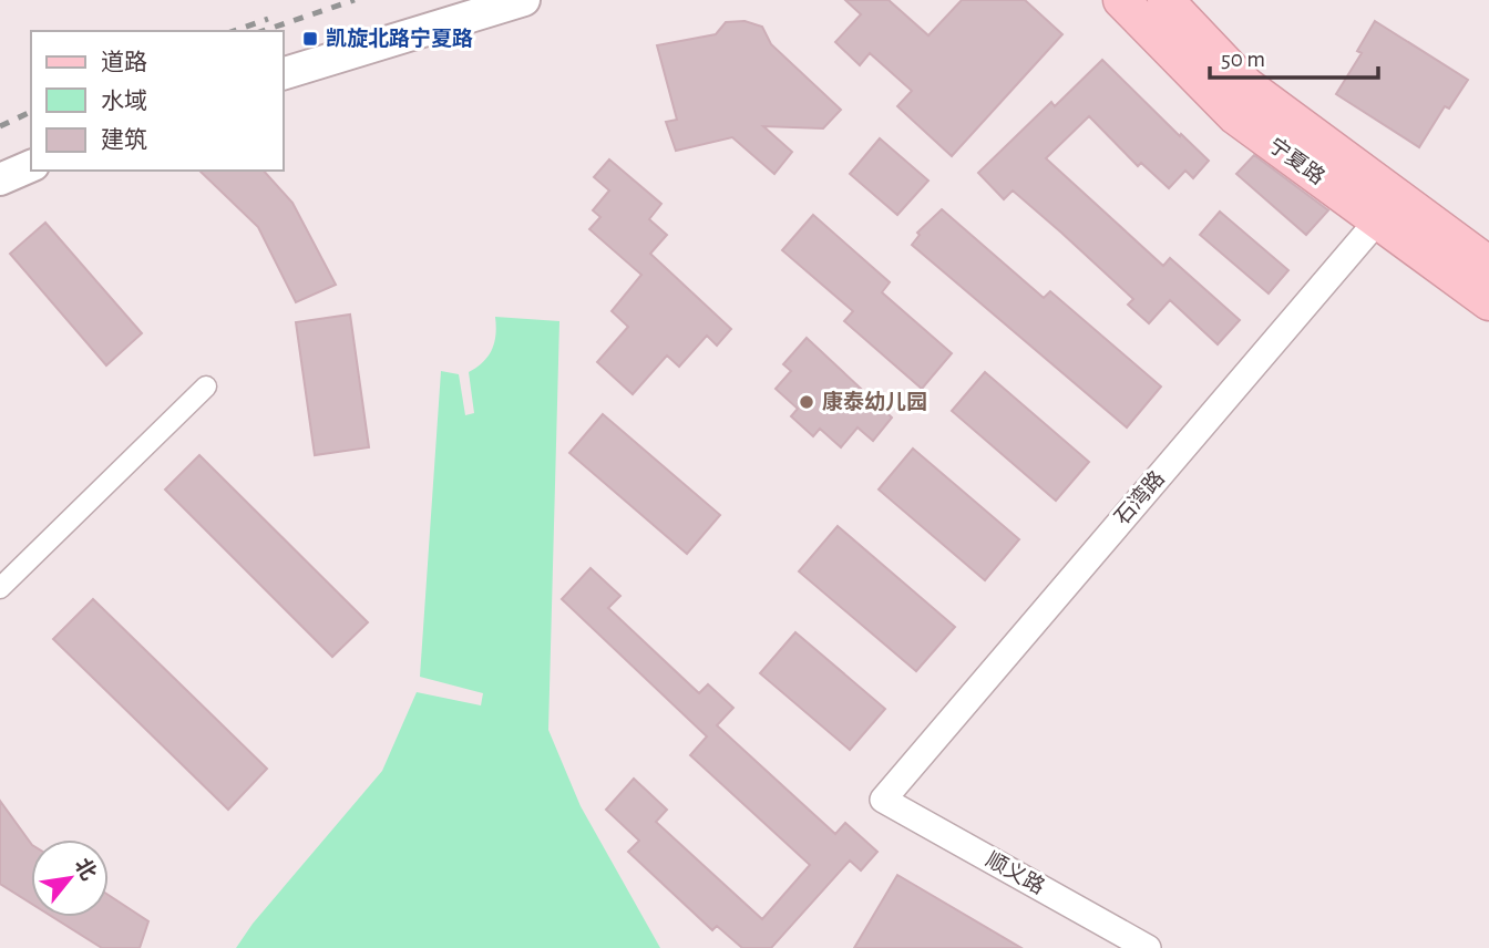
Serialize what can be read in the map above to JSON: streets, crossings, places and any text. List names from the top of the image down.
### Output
{
  "streets": {
    "main road": ["宁夏路"],
    "street": ["石湾路", "顺义路"]
  },
  "crossings": [
    ["宁夏路", "石湾路"],
    ["石湾路", "顺义路"]
  ],
  "places": {
    "transit": ["凯旋北路宁夏路"],
    "other": ["康泰幼儿园"]
  },
  "legend": ["道路", "水域", "建筑"],
  "scale_bar": "50 m",
  "north": "top right"
}
